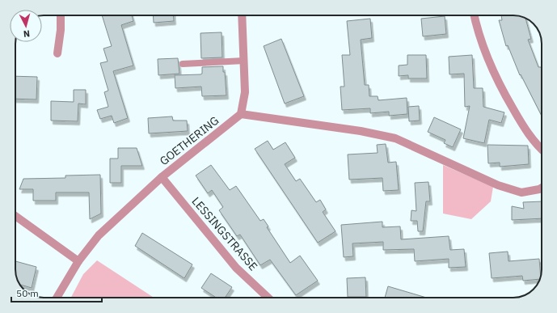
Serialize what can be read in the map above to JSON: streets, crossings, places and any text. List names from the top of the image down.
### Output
{
  "streets": {
    "street": ["GOETHERING", "LESSINGSTRASSE"]
  },
  "crossings": [
    ["GOETHERING", "LESSINGSTRASSE"]
  ],
  "scale_bar": "50 m",
  "north": "bottom"
}
